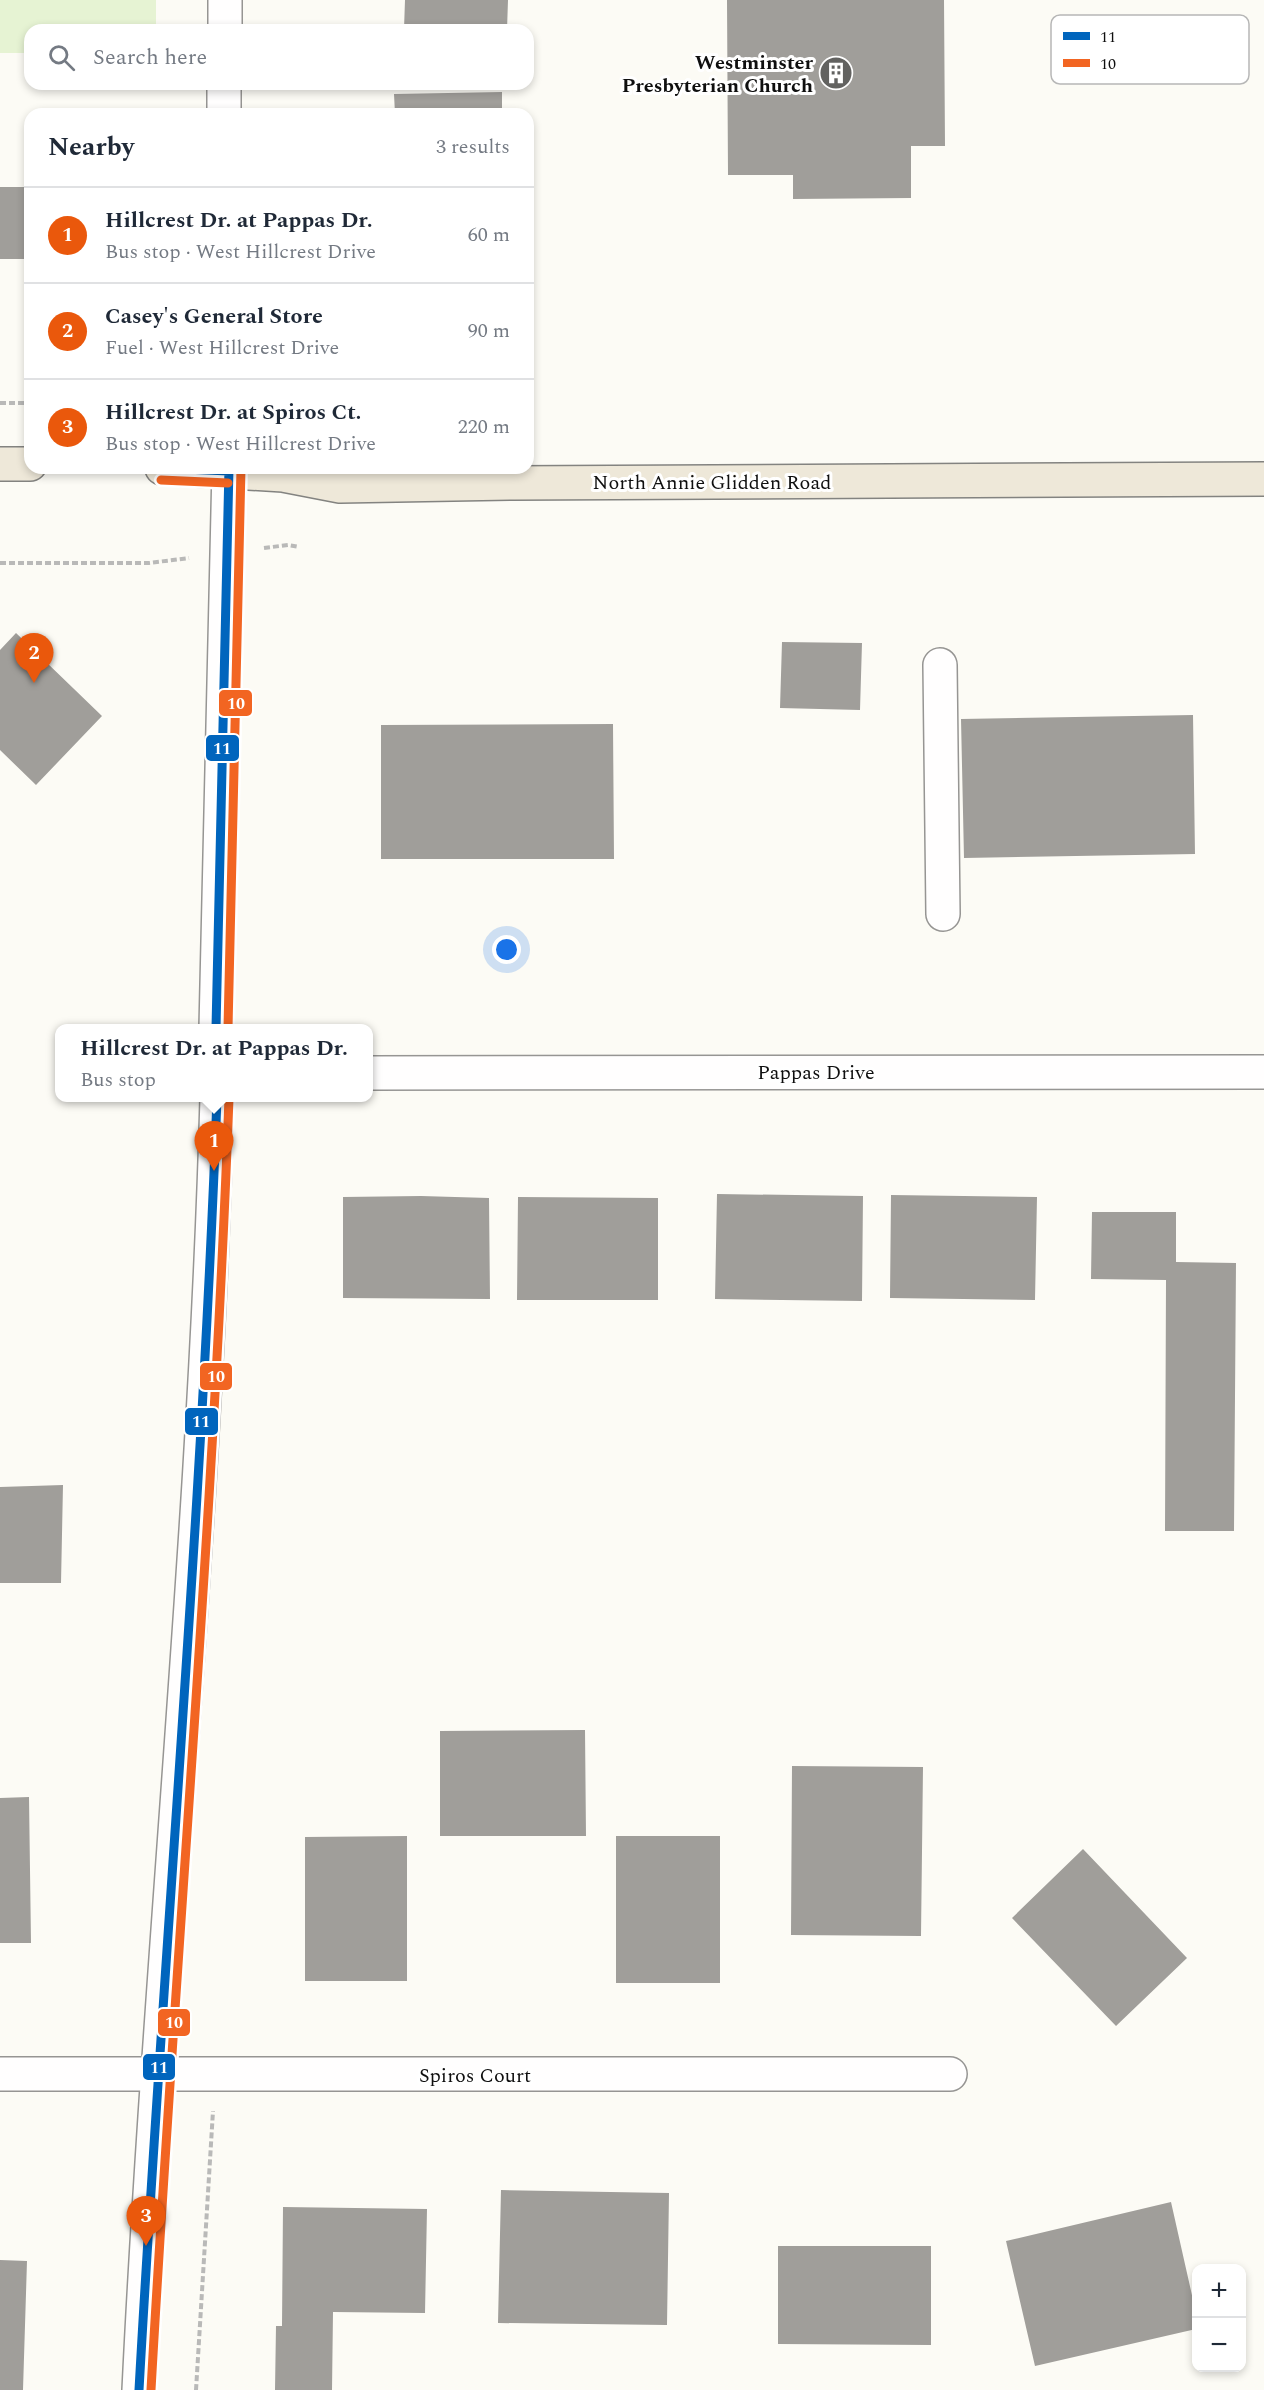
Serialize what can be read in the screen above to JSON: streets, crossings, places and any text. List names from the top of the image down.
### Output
{
  "streets": {
    "main road": ["North Annie Glidden Road"],
    "street": ["Pappas Drive", "Spiros Court"]
  },
  "places": {
    "building": ["Westminster Presbyterian Church"]
  },
  "lines": ["transit line 11", "transit line 10"],
  "legend": ["11", "10"],
  "page": {
    "search": "Search here",
    "heading": ["Nearby", "3 results"],
    "list": [
      {
        "mark": "1",
        "name": "Hillcrest Dr. at Pappas Dr.",
        "note": "Bus stop · West Hillcrest Drive",
        "value": "60 m"
      },
      {
        "mark": "2",
        "name": "Casey's General Store",
        "note": "Fuel · West Hillcrest Drive",
        "value": "90 m"
      },
      {
        "mark": "3",
        "name": "Hillcrest Dr. at Spiros Ct.",
        "note": "Bus stop · West Hillcrest Drive",
        "value": "220 m"
      }
    ],
    "pins": ["2", "1", "3"],
    "popup": ["Hillcrest Dr. at Pappas Dr.", "Bus stop"],
    "map_buttons": ["+", "−"]
  }
}
